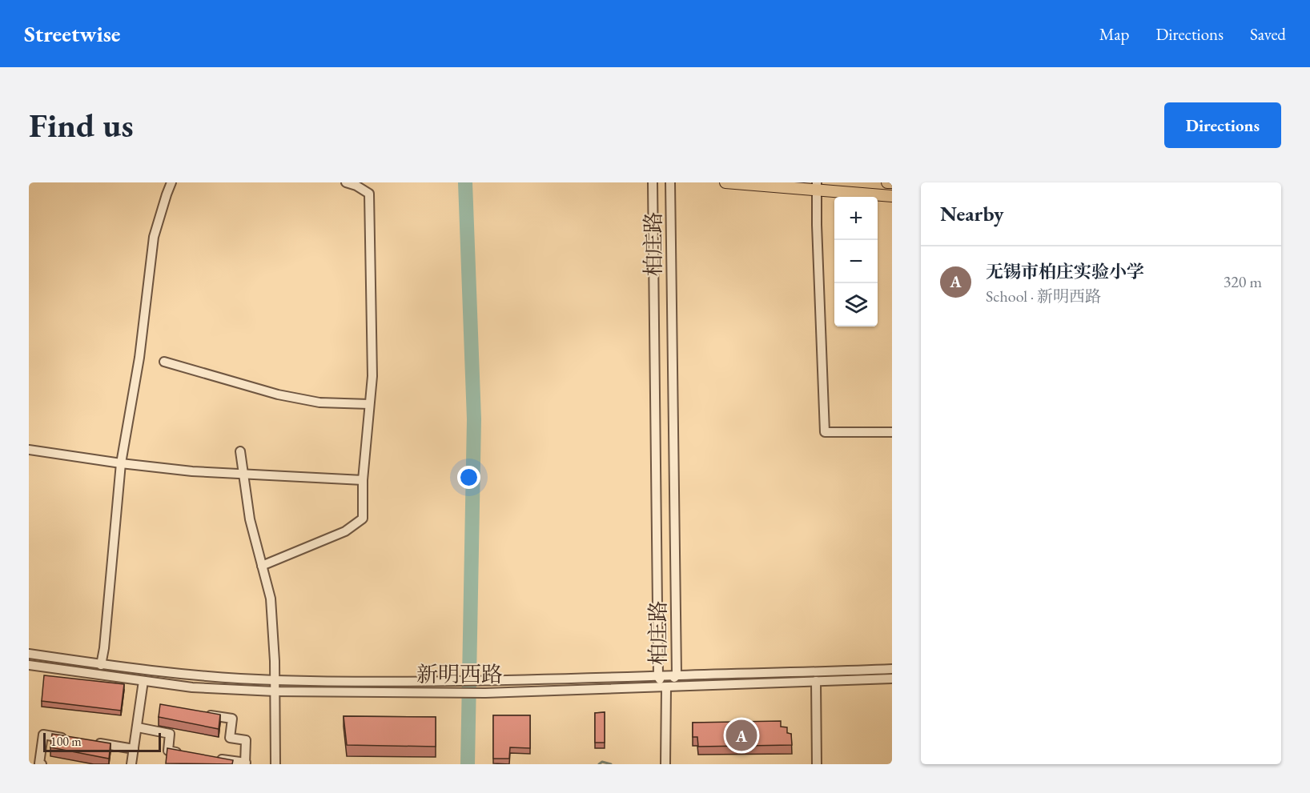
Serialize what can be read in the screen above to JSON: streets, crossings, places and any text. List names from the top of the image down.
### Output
{
  "streets": {
    "street": ["柏庄路", "新明西路"]
  },
  "crossings": [
    ["柏庄路", "新明西路"]
  ],
  "scale_bar": "100 m",
  "page": {
    "header": "Streetwise",
    "nav": ["Map", "Directions", "Saved"],
    "buttons": "Directions",
    "title": "Find us",
    "heading": "Nearby",
    "map_buttons": ["+", "−"],
    "list": [
      {
        "mark": "A",
        "name": "无锡市柏庄实验小学",
        "note": "School · 新明西路",
        "value": "320 m"
      }
    ],
    "pins": "A",
    "scale": "100 m"
  }
}
